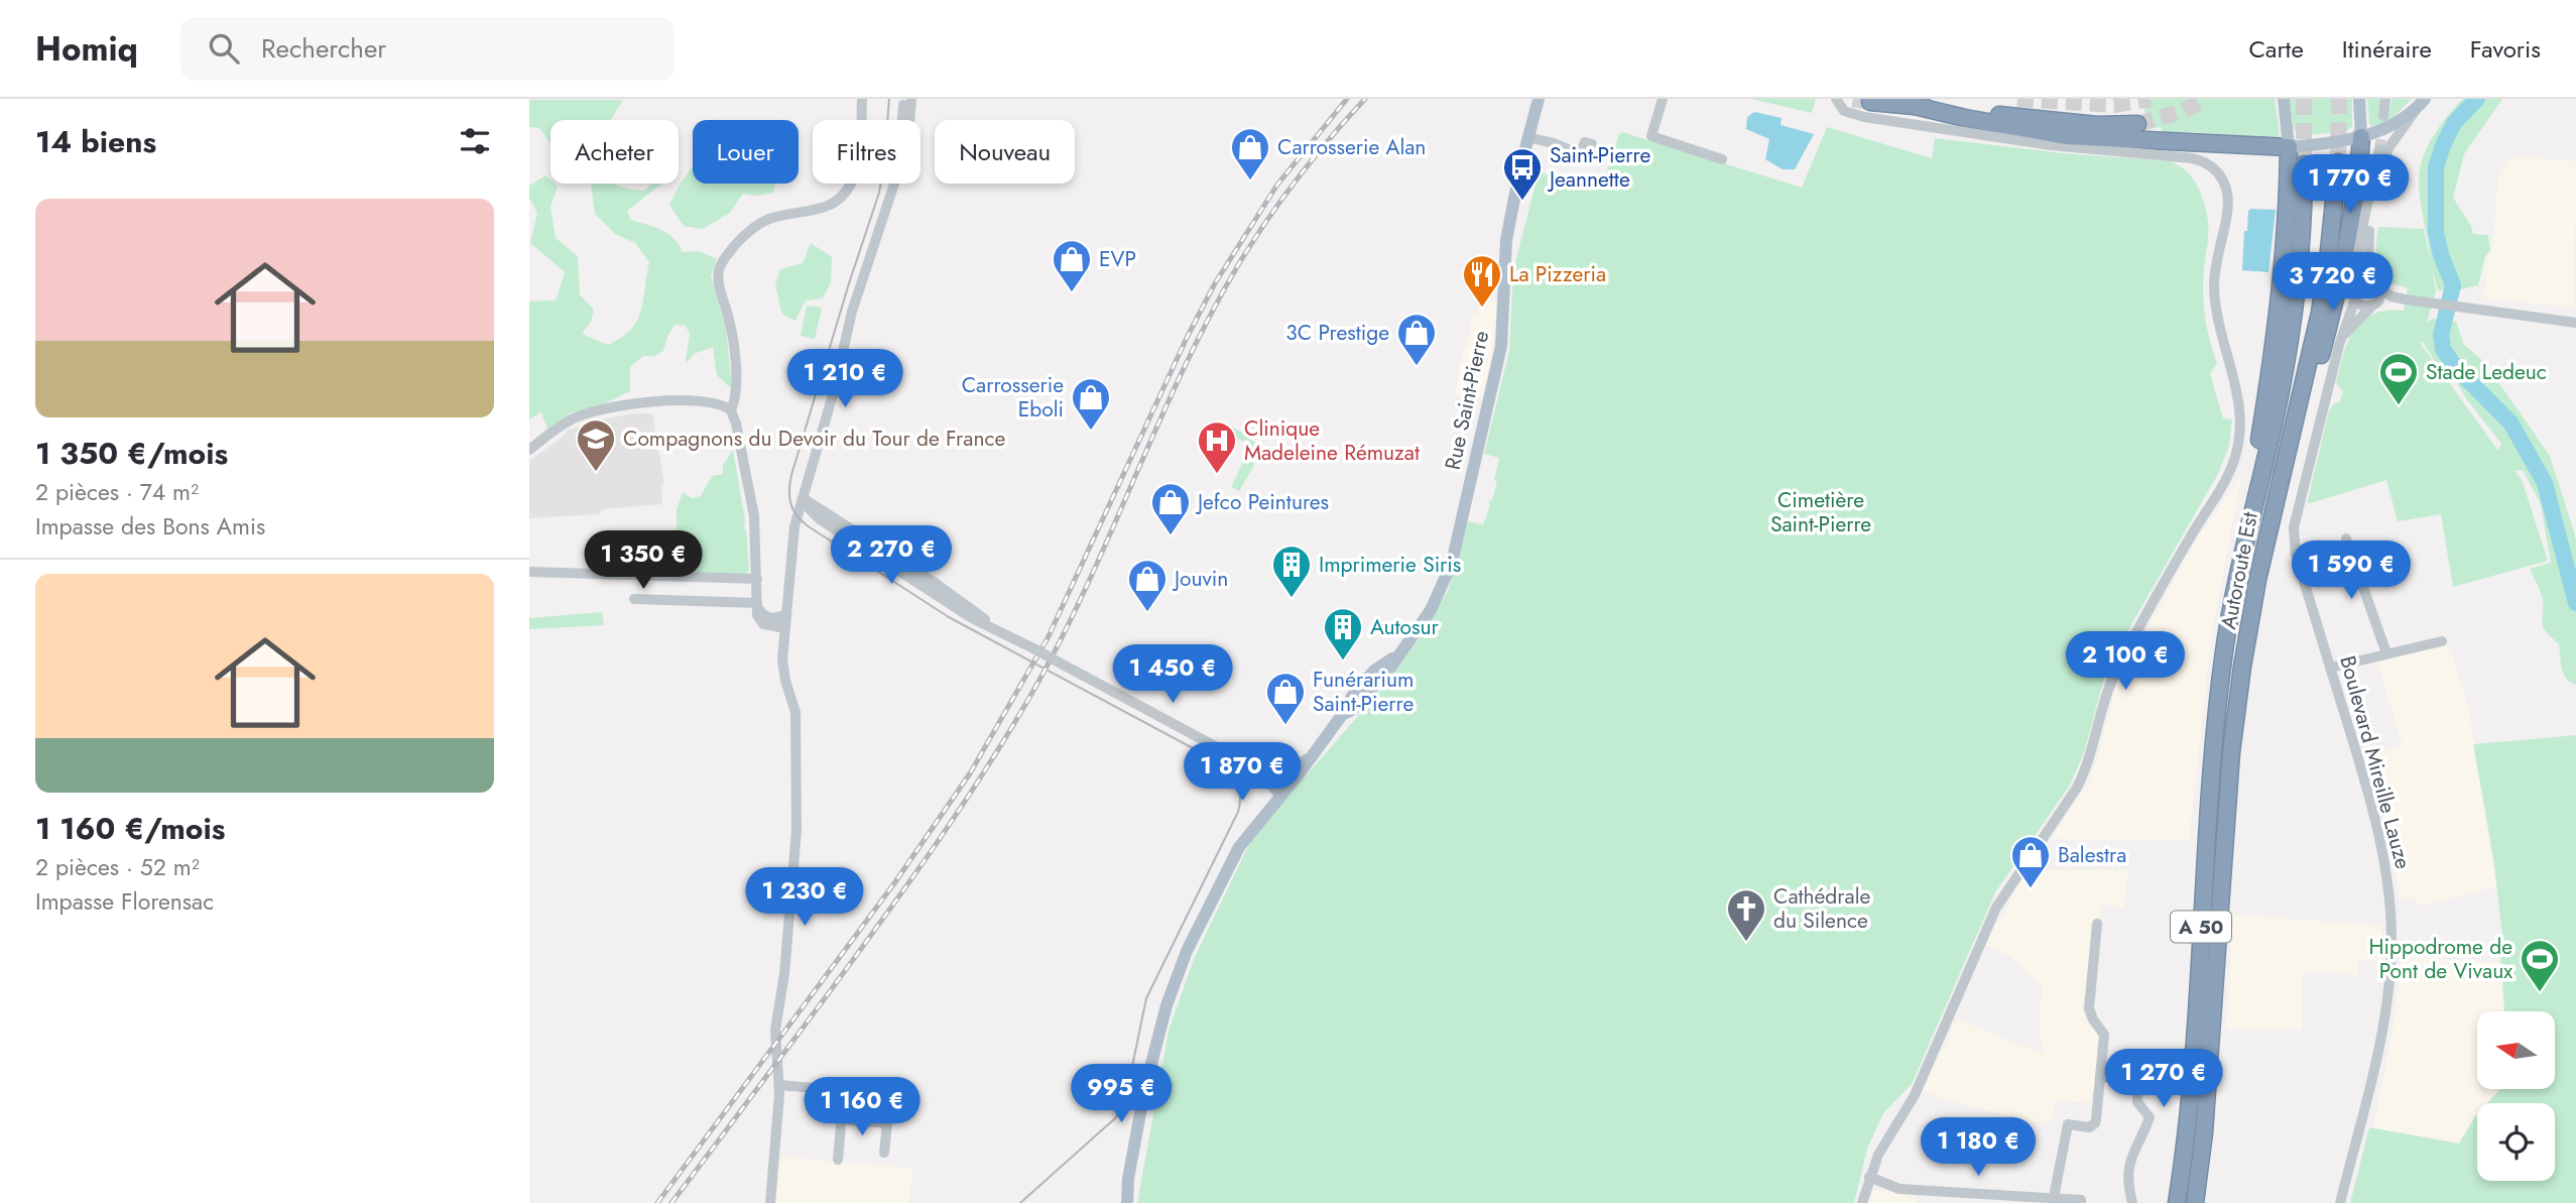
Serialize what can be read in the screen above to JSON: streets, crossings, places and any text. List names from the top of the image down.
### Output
{
  "streets": {
    "highway": ["Autoroute Est", "A 50"],
    "main road": ["Rue Saint-Pierre"],
    "street": ["Boulevard Mireille Lauze"]
  },
  "parks": ["Cimetière Saint-Pierre"],
  "places": {
    "shop": [
      "Carrosserie Alan",
      "EVP",
      "3C Prestige",
      "Carrosserie Eboli",
      "Jefco Peintures",
      "Jouvin",
      "Funérarium Saint-Pierre",
      "Balestra"
    ],
    "bus stop": ["Saint-Pierre Jeannette"],
    "restaurant": ["La Pizzeria"],
    "sports": ["Stade Ledeuc", "Hippodrome de Pont de Vivaux"],
    "school or university": ["Compagnons du Devoir du Tour de France"],
    "hospital": ["Clinique Madeleine Rémuzat"],
    "building": ["Imprimerie Siris", "Autosur"],
    "church": ["Cathédrale du Silence"]
  },
  "north": "left",
  "page": {
    "header": "Homiq",
    "search": "Rechercher",
    "nav": ["Carte", "Itinéraire", "Favoris"],
    "heading": "14 biens",
    "chip": [
      "Acheter",
      "Louer",
      "Filtres",
      "Nouveau"
    ],
    "price": [
      "1 770 €",
      "3 720 €",
      "1 210 €",
      "2 270 €",
      "1 350 €",
      "1 590 €",
      "2 100 €",
      "1 450 €",
      "1 870 €",
      "1 230 €",
      "1 270 €",
      "995 €",
      "1 160 €",
      "1 180 €"
    ],
    "list": [
      {
        "name": "1 350 €/mois",
        "note": "2 pièces · 74 m² · Impasse des Bons Amis"
      },
      {
        "name": "1 160 €/mois",
        "note": "2 pièces · 52 m² · Impasse Florensac"
      }
    ]
  }
}
